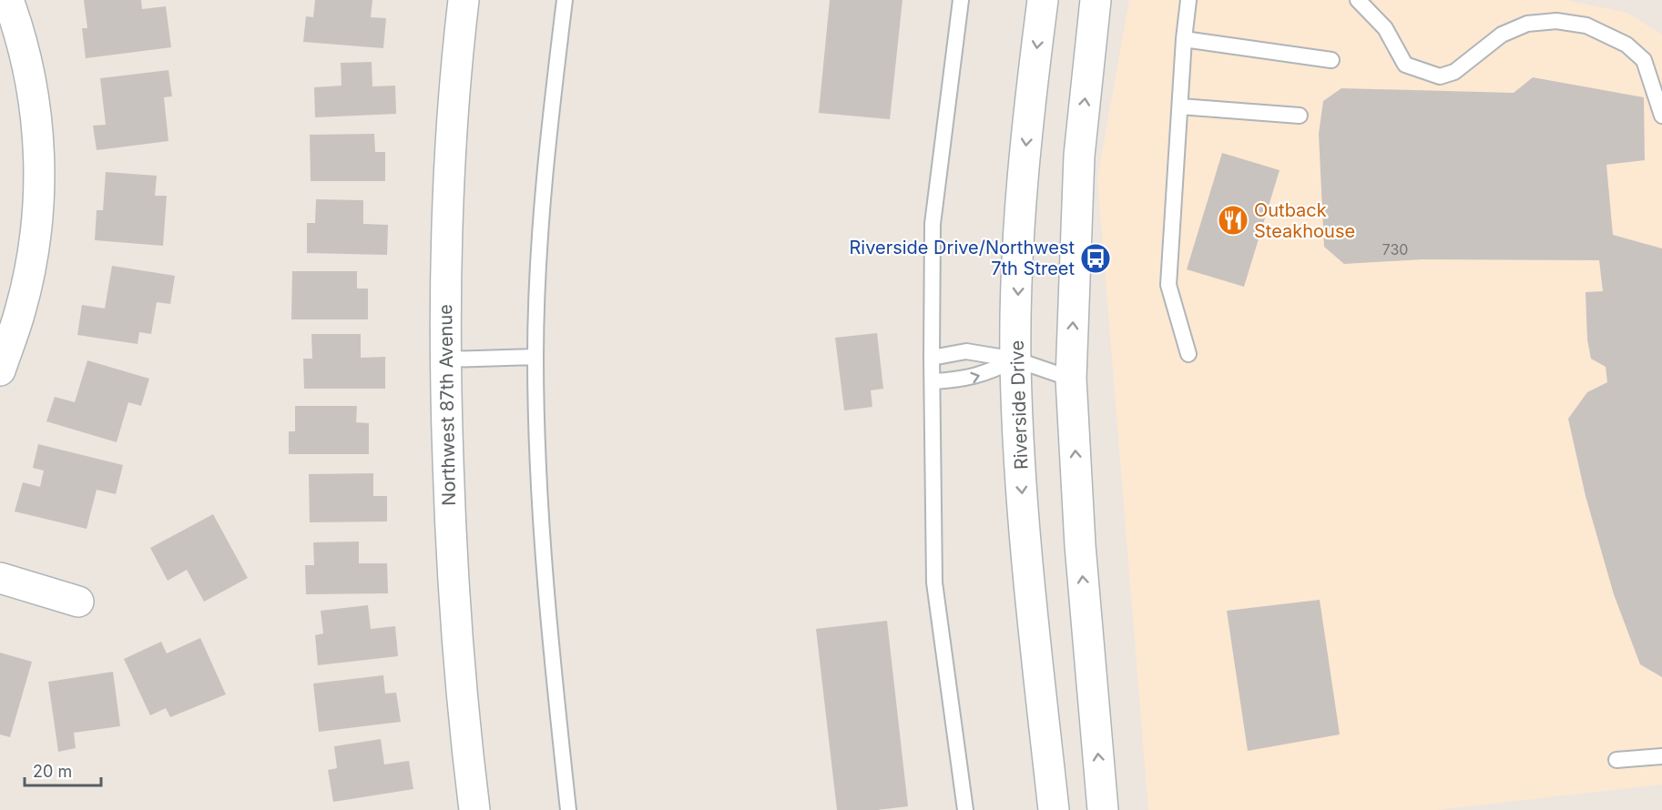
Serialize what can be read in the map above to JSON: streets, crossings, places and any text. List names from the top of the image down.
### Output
{
  "streets": {
    "street": ["Northwest 87th Avenue", "Riverside Drive"]
  },
  "places": {
    "restaurant": ["Outback Steakhouse"],
    "bus stop": ["Riverside Drive/Northwest 7th Street"]
  },
  "house_numbers": ["730"],
  "scale_bar": "20 m"
}
